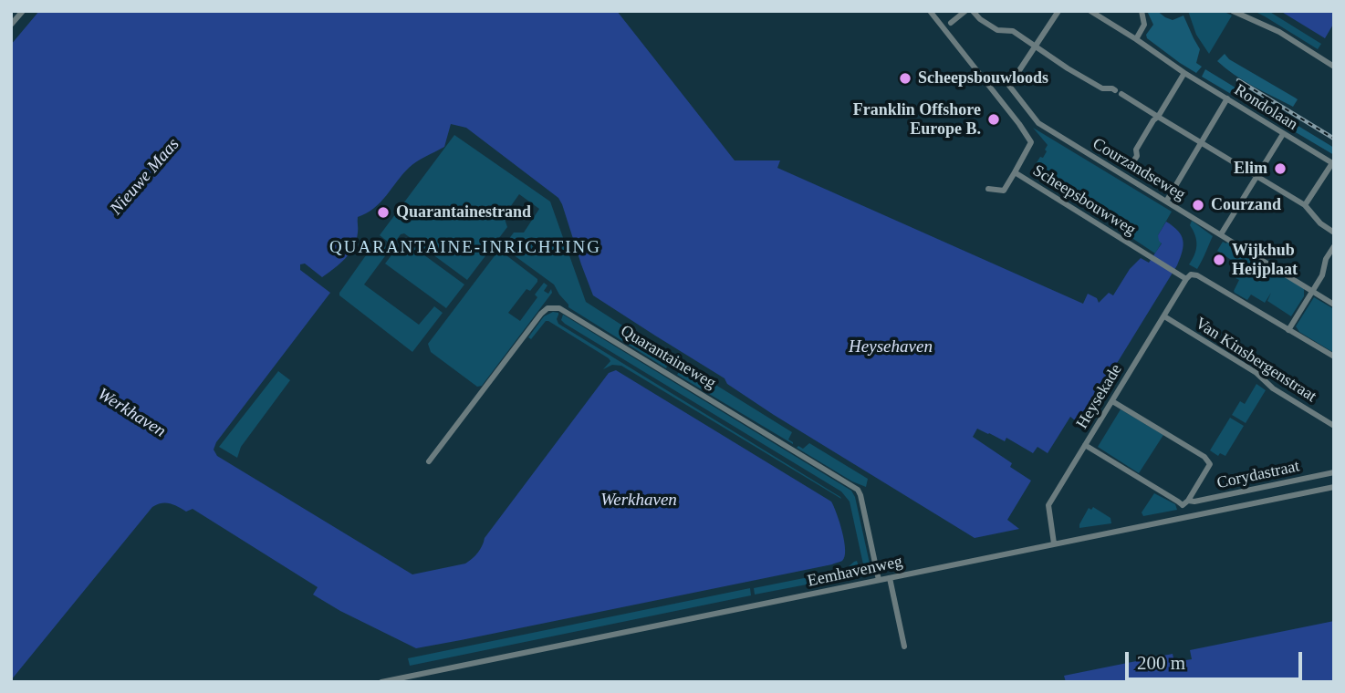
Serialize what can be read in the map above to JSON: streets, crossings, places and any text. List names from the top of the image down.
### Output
{
  "streets": {
    "street": [
      "Rondolaan",
      "Courzandseweg",
      "Scheepsbouwweg",
      "Quarantaineweg",
      "Van Kinsbergenstraat",
      "Heysekade",
      "Corydastraat",
      "Eemhavenweg"
    ]
  },
  "crossings": [
    ["Scheepsbouwweg", "Heysekade"],
    ["Quarantaineweg", "Eemhavenweg"],
    ["Van Kinsbergenstraat", "Heysekade"],
    ["Heysekade", "Eemhavenweg"]
  ],
  "districts": ["QUARANTAINE-INRICHTING"],
  "water": ["Nieuwe Maas", "Heysehaven", "Werkhaven"],
  "places": [
    "Scheepsbouwloods",
    "Franklin Offshore Europe B.",
    "Elim",
    "Courzand",
    "Quarantainestrand",
    "Wijkhub Heijplaat"
  ],
  "scale_bar": "200 m"
}
